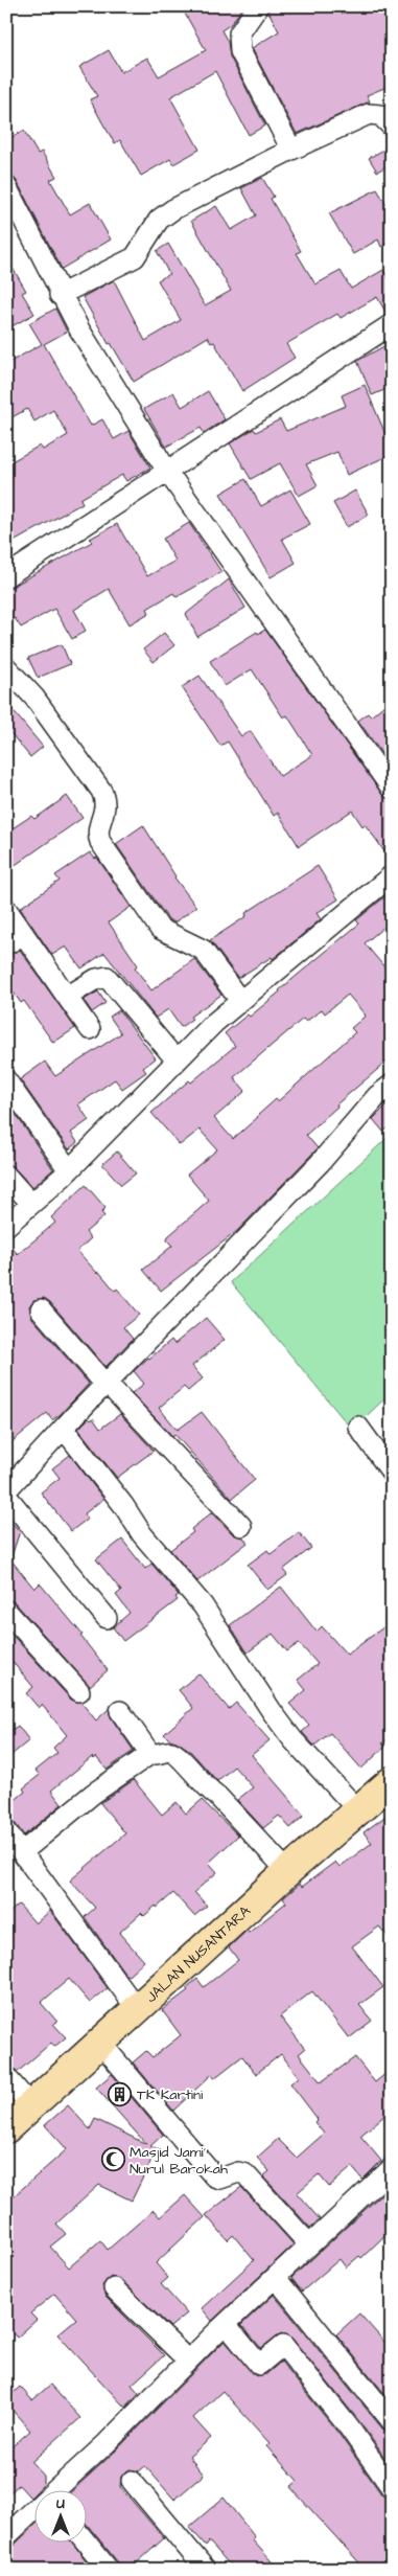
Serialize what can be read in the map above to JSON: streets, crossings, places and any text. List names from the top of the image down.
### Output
{
  "streets": {
    "highway": ["JALAN NUSANTARA"]
  },
  "places": {
    "building": ["TK Kartini"],
    "mosque": ["Masjid Jami' Nurul Barokah"]
  },
  "north": "top"
}
